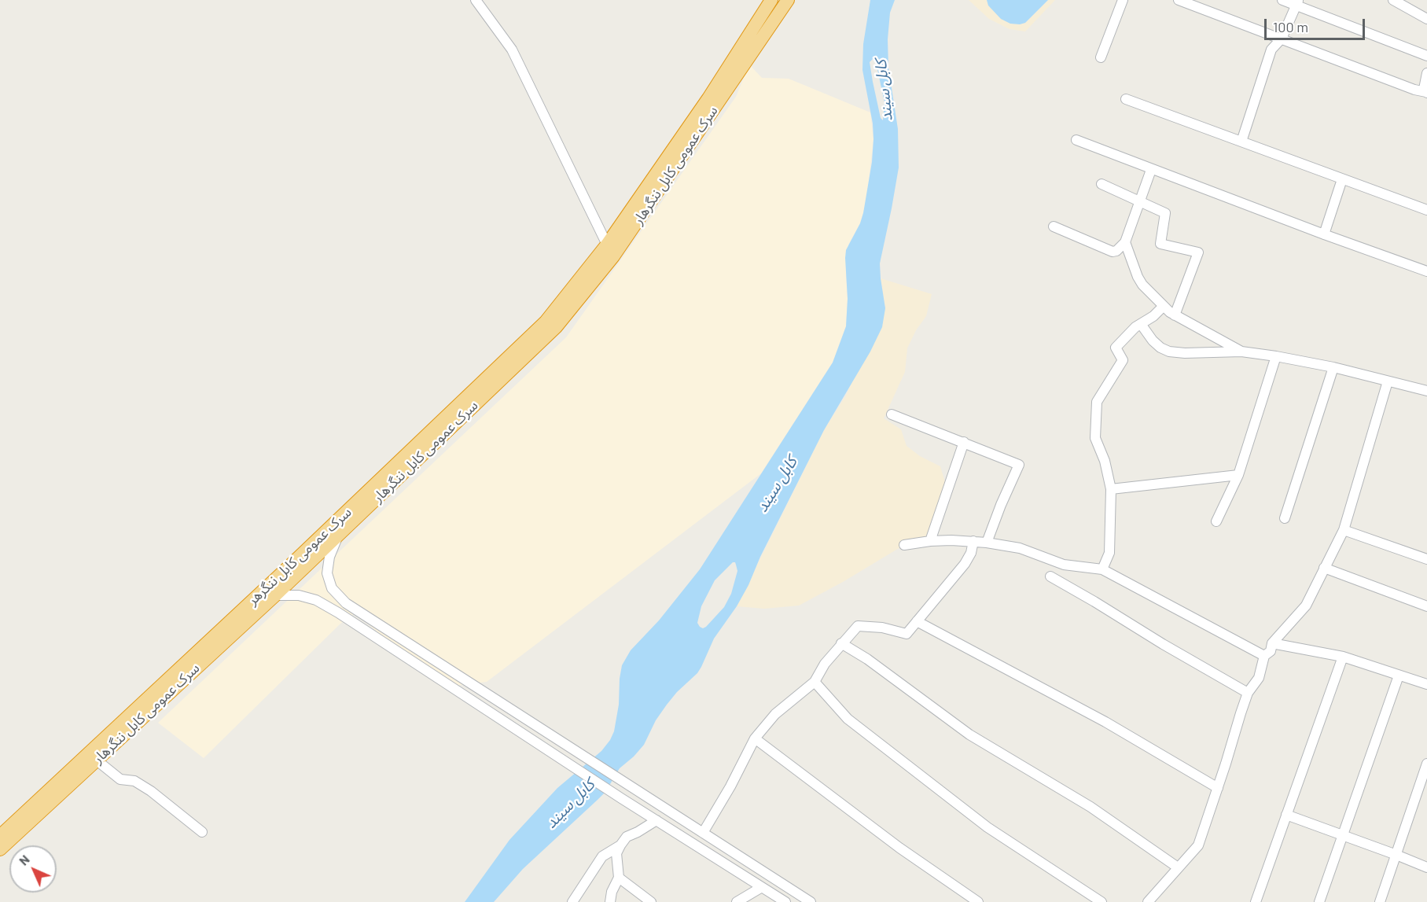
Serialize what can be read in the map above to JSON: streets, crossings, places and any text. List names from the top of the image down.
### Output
{
  "streets": {
    "highway": ["سرک عمومی کابل ننگرهار", "سرک عمومی کابل ننگرهر"]
  },
  "crossings": [
    ["سرک عمومی کابل ننگرهار", "سرک عمومی کابل ننگرهر"]
  ],
  "water": ["کابل سيند"],
  "scale_bar": "100 m",
  "north": "top left"
}
